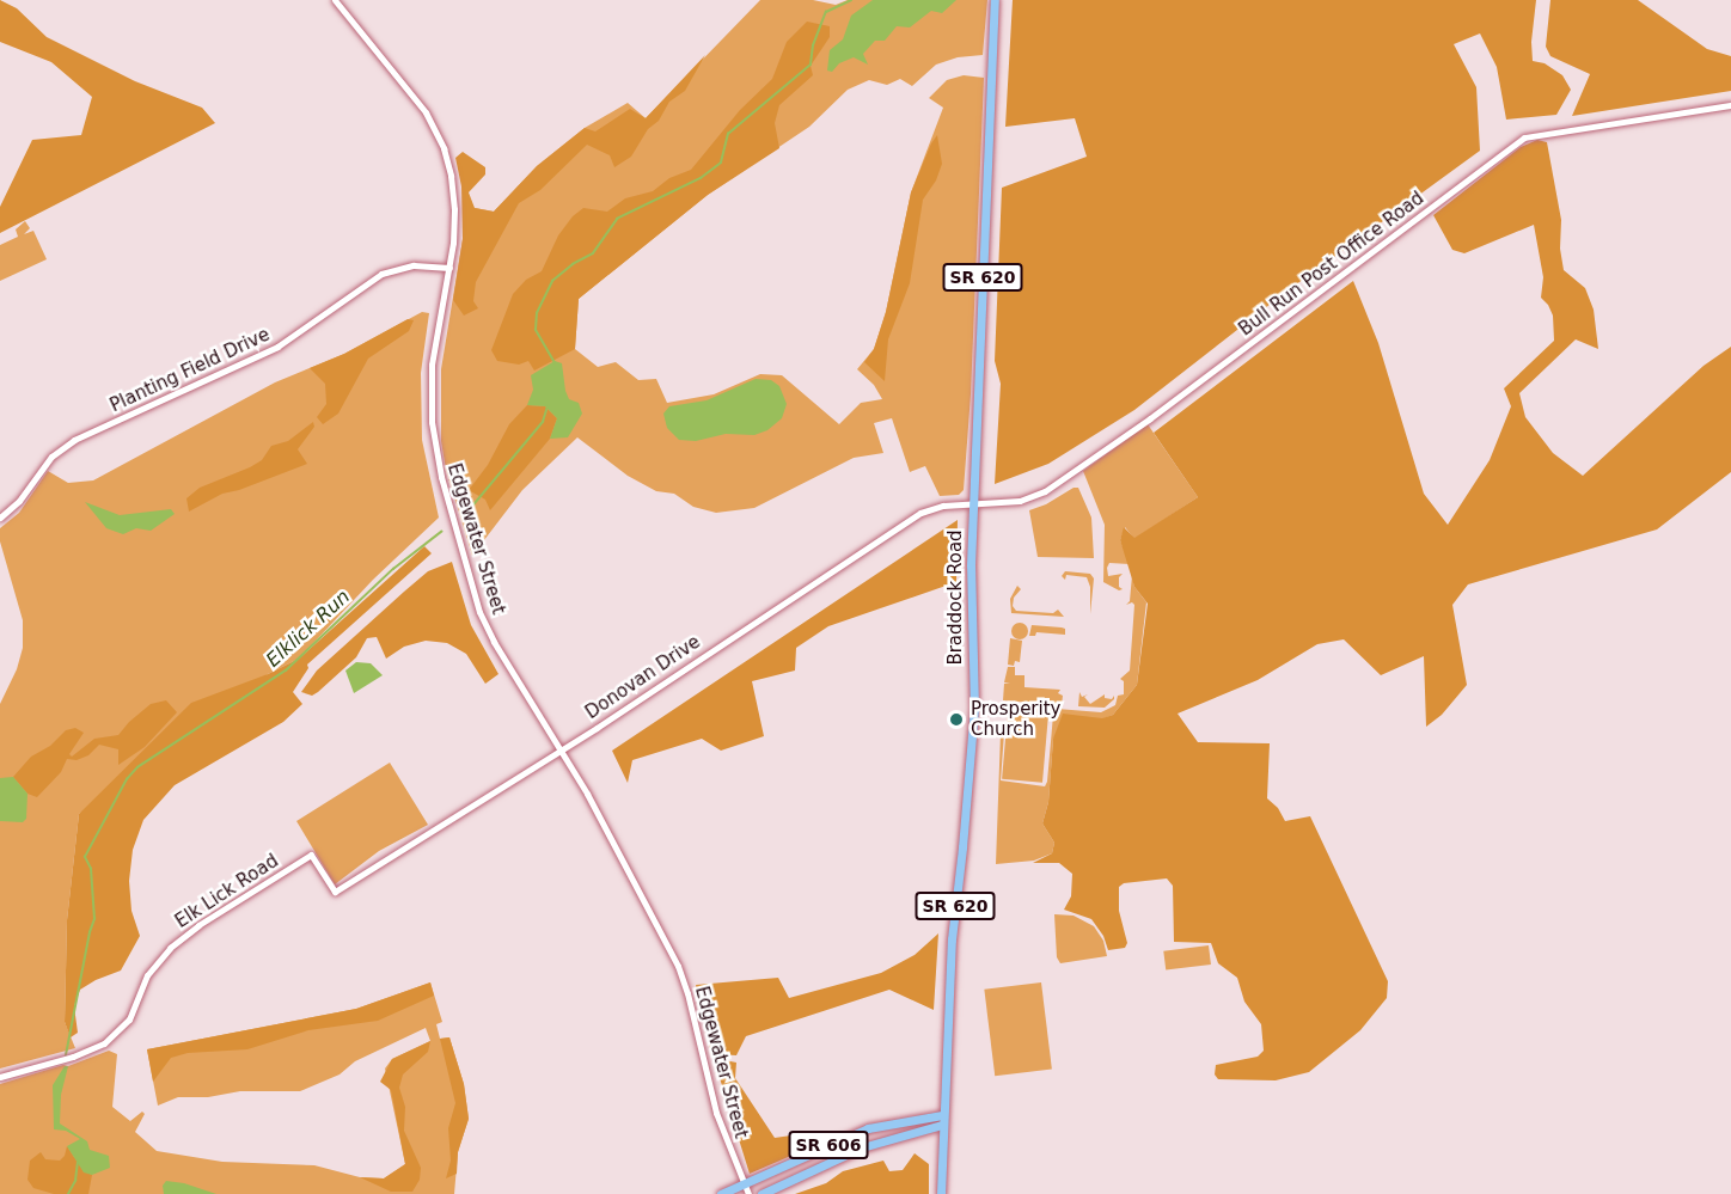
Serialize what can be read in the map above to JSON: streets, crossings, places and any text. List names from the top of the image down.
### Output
{
  "streets": {
    "main road": ["SR 620", "Braddock Road", "SR 606"],
    "street": [
      "Bull Run Post Office Road",
      "Planting Field Drive",
      "Edgewater Street",
      "Donovan Drive",
      "Elk Lick Road"
    ]
  },
  "crossings": [
    ["Bull Run Post Office Road", "Braddock Road"],
    ["Bull Run Post Office Road", "Donovan Drive"],
    ["Planting Field Drive", "Edgewater Street"],
    ["Edgewater Street", "Donovan Drive"],
    ["Edgewater Street", "SR 606"],
    ["Braddock Road", "Donovan Drive"],
    ["Braddock Road", "SR 606"],
    ["Donovan Drive", "Elk Lick Road"]
  ],
  "water": ["Elklick Run"],
  "places": ["Prosperity Church"]
}
